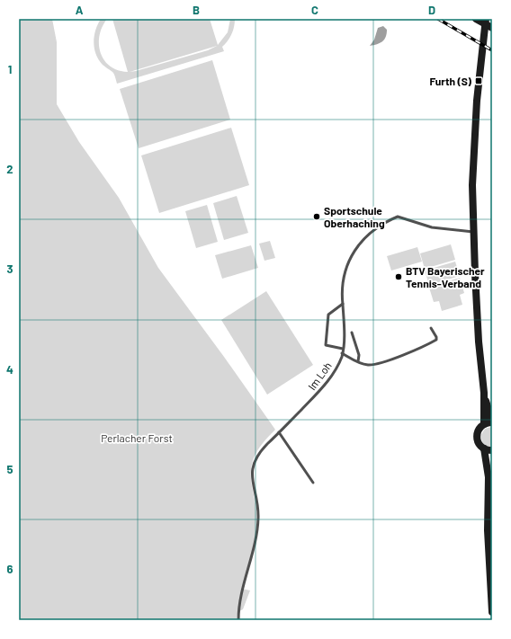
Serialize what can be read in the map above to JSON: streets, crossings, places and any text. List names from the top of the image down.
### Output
{
  "streets": {
    "lane": ["Im Loh"]
  },
  "parks": ["Perlacher Forst"],
  "places": {
    "transit": ["Furth (S)"],
    "other": ["Sportschule Oberhaching", "BTV Bayerischer Tennis-Verband"]
  },
  "grid": {
    "columns": [
      "A",
      "B",
      "C",
      "D"
    ],
    "rows": [
      "1",
      "2",
      "3",
      "4",
      "5",
      "6"
    ]
  }
}
